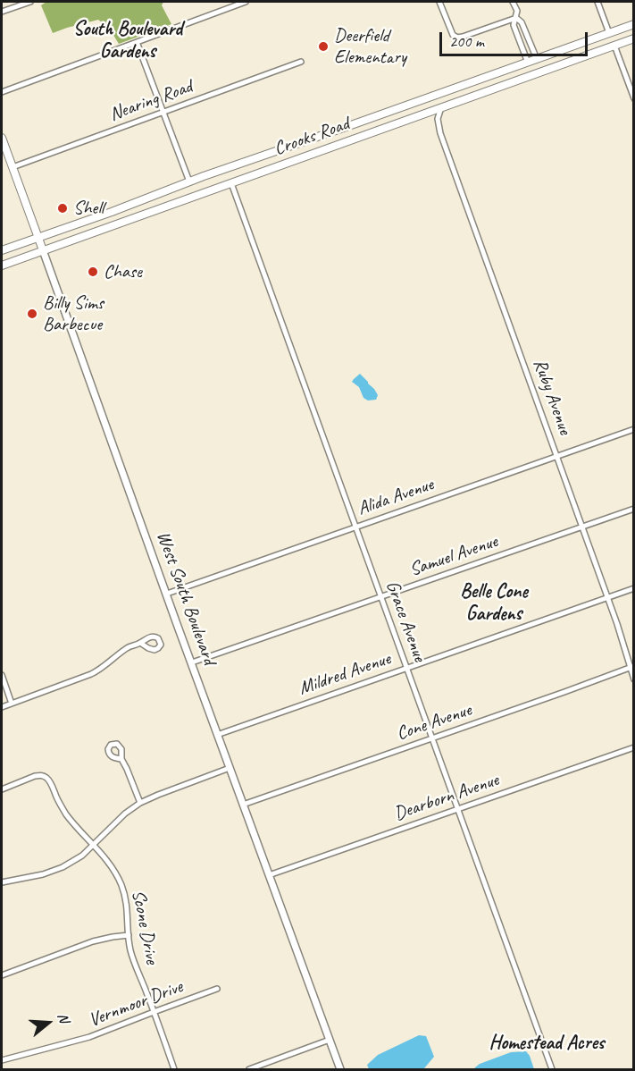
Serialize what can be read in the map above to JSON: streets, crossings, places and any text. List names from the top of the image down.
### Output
{
  "streets": {
    "main road": ["Crooks Road", "West South Boulevard"],
    "street": [
      "Nearing Road",
      "Ruby Avenue",
      "Alida Avenue",
      "Samuel Avenue",
      "Grace Avenue",
      "Mildred Avenue",
      "Cone Avenue",
      "Dearborn Avenue",
      "Scone Drive",
      "Vernmoor Drive"
    ]
  },
  "crossings": [
    ["Nearing Road", "West South Boulevard"],
    ["Crooks Road", "West South Boulevard"],
    ["Crooks Road", "Grace Avenue"],
    ["Ruby Avenue", "Alida Avenue"],
    ["Ruby Avenue", "Samuel Avenue"],
    ["Ruby Avenue", "Mildred Avenue"],
    ["Ruby Avenue", "Cone Avenue"],
    ["Alida Avenue", "West South Boulevard"],
    ["Alida Avenue", "Grace Avenue"],
    ["Samuel Avenue", "West South Boulevard"],
    ["Samuel Avenue", "Grace Avenue"],
    ["West South Boulevard", "Mildred Avenue"],
    ["West South Boulevard", "Cone Avenue"],
    ["West South Boulevard", "Dearborn Avenue"],
    ["Grace Avenue", "Mildred Avenue"],
    ["Grace Avenue", "Cone Avenue"],
    ["Grace Avenue", "Dearborn Avenue"],
    ["Scone Drive", "Vernmoor Drive"]
  ],
  "districts": ["South Boulevard Gardens", "Belle Cone Gardens", "Homestead Acres"],
  "places": [
    "Deerfield Elementary",
    "Shell",
    "Chase",
    "Billy Sims Barbecue"
  ],
  "scale_bar": "200 m",
  "north": "right"
}
